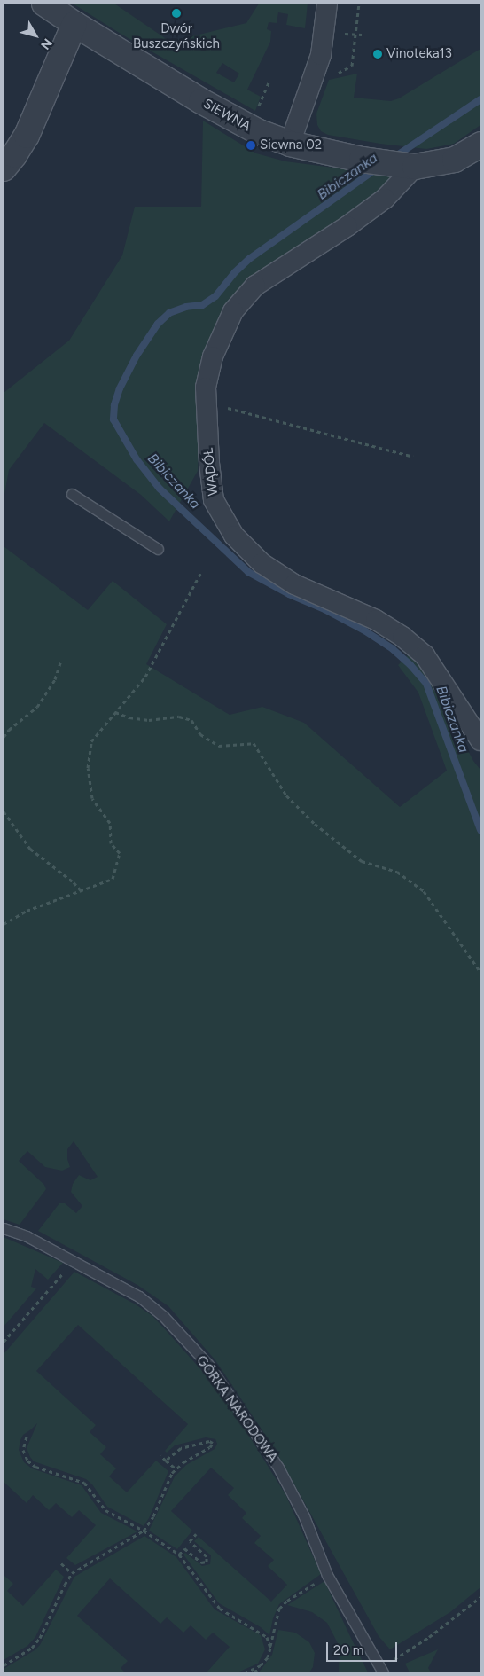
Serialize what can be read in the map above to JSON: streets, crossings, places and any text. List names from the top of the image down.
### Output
{
  "streets": {
    "street": ["SIEWNA", "WĄDÓŁ"],
    "lane": ["GÓRKA NARODOWA"]
  },
  "crossings": [
    ["SIEWNA", "WĄDÓŁ"]
  ],
  "water": ["Bibiczanka"],
  "places": ["Dwór Buszczyńskich", "Vinoteka13", "Siewna 02"],
  "scale_bar": "20 m",
  "north": "bottom right"
}
